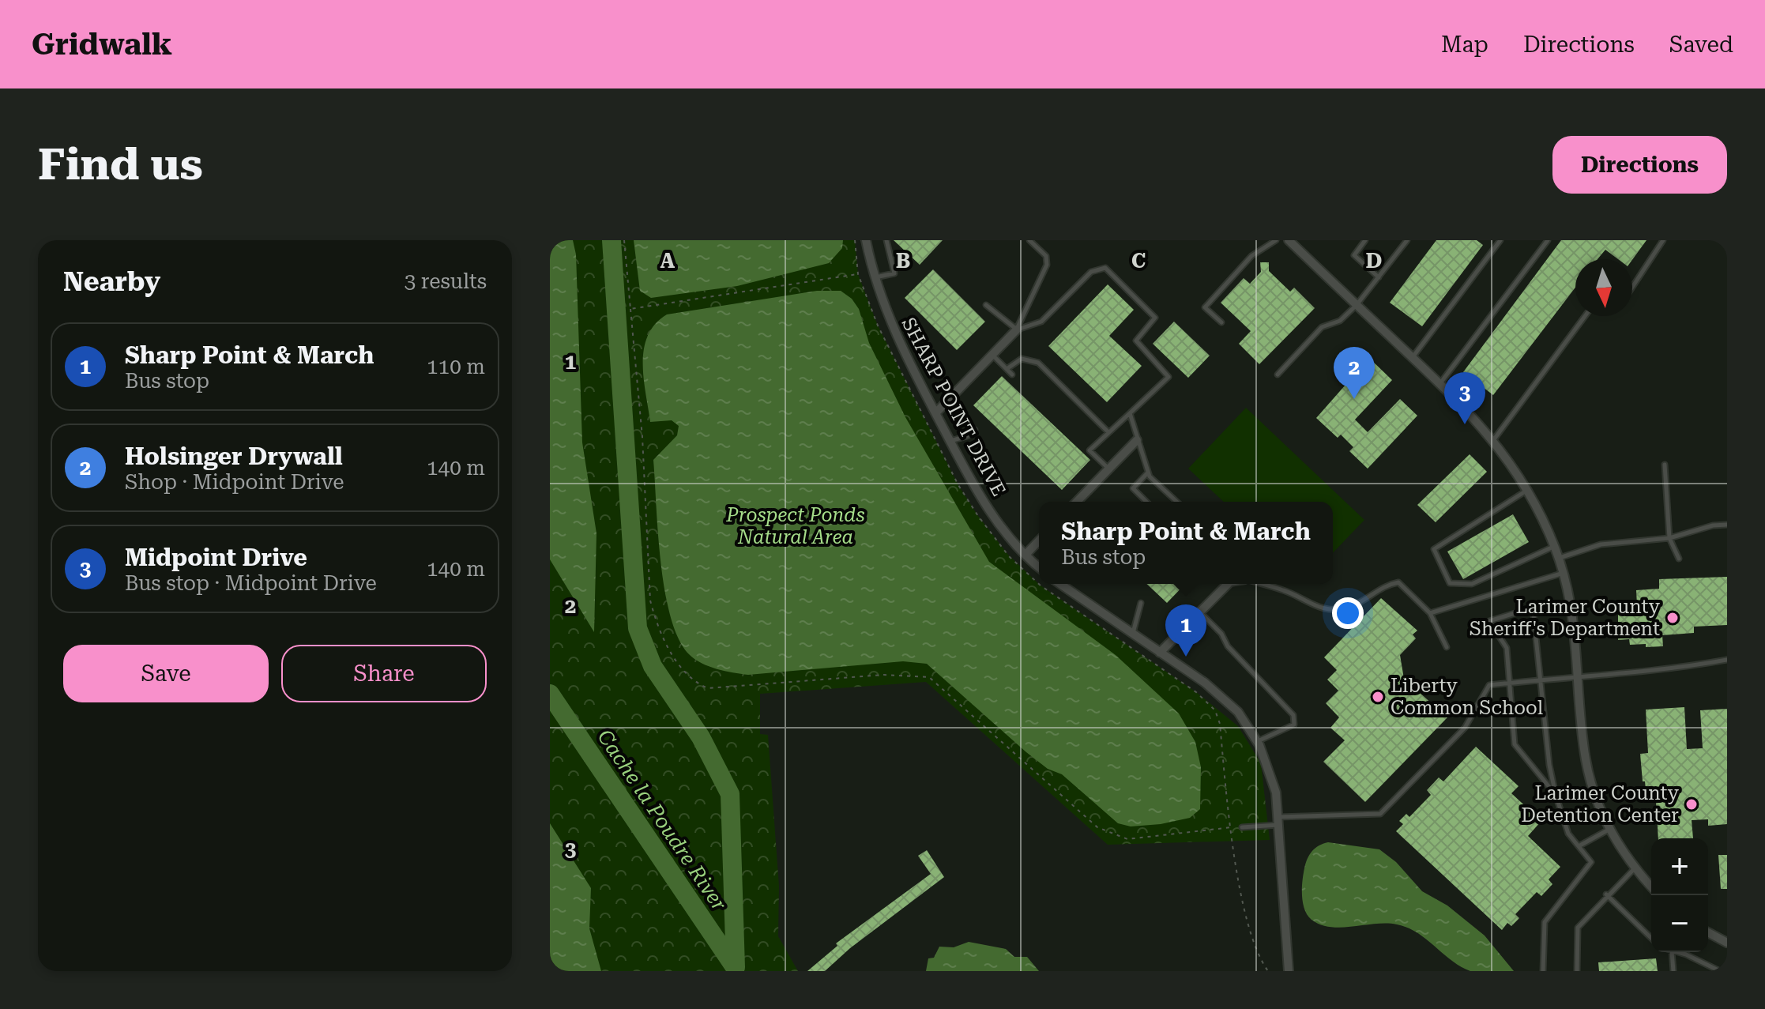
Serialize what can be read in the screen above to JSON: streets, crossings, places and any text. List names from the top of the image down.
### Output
{
  "streets": {
    "street": ["SHARP POINT DRIVE"]
  },
  "water": ["Cache la Poudre River"],
  "parks": ["Prospect Ponds Natural Area"],
  "places": ["Larimer County Sheriff's Department", "Liberty Common School", "Larimer County Detention Center"],
  "north": "bottom",
  "page": {
    "header": "Gridwalk",
    "nav": ["Map", "Directions", "Saved"],
    "buttons": [
      "Directions",
      ["Save", "Share"]
    ],
    "title": "Find us",
    "heading": ["Nearby", "3 results"],
    "list": [
      {
        "mark": "1",
        "name": "Sharp Point & March",
        "note": "Bus stop",
        "value": "110 m"
      },
      {
        "mark": "2",
        "name": "Holsinger Drywall",
        "note": "Shop · Midpoint Drive",
        "value": "140 m"
      },
      {
        "mark": "3",
        "name": "Midpoint Drive",
        "note": "Bus stop · Midpoint Drive",
        "value": "140 m"
      }
    ],
    "pins": ["2", "3", "1"],
    "popup": ["Sharp Point & March", "Bus stop"],
    "map_buttons": ["+", "−"]
  },
  "grid": {
    "columns": [
      "A",
      "B",
      "C",
      "D"
    ],
    "rows": ["1", "2", "3"]
  }
}
